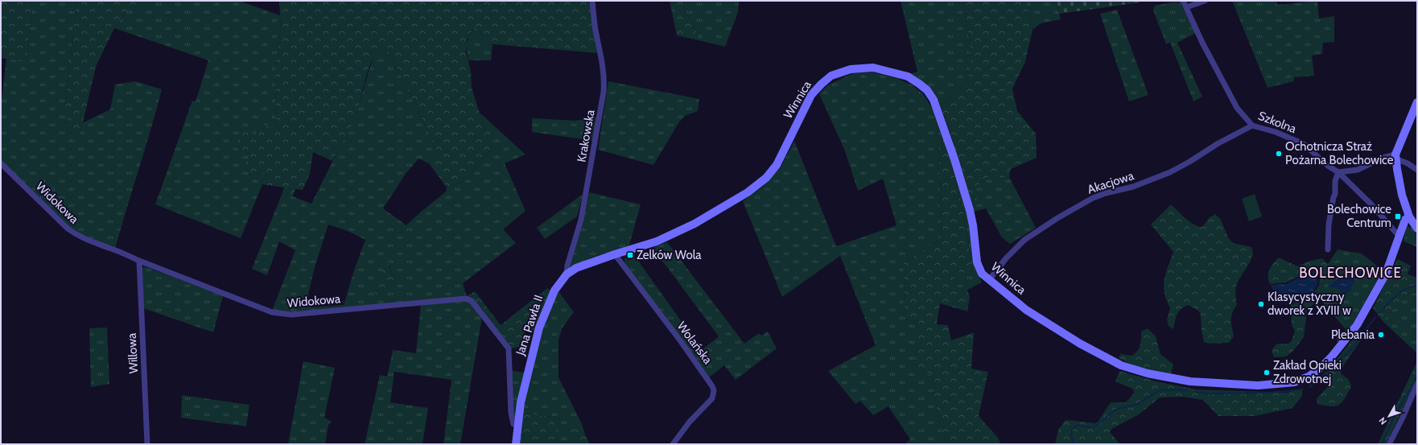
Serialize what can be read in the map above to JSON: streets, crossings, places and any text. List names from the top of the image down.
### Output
{
  "streets": {
    "street": [
      "Winnica",
      "Szkolna",
      "Krakowska",
      "Akacjowa",
      "Widokowa",
      "Jana Pawła II",
      "Wolańska",
      "Willowa"
    ]
  },
  "crossings": [
    ["Winnica", "Szkolna"],
    ["Winnica", "Akacjowa"],
    ["Winnica", "Jana Pawła II"],
    ["Szkolna", "Akacjowa"],
    ["Krakowska", "Jana Pawła II"],
    ["Widokowa", "Jana Pawła II"],
    ["Widokowa", "Willowa"],
    ["Jana Pawła II", "Wolańska"]
  ],
  "districts": ["BOLECHOWICE"],
  "places": {
    "other": [
      "Ochotnicza Straż Pożarna Bolechowice",
      "Klasycystyczny dworek z XVIII w",
      "Plebania",
      "Zakład Opieki Zdrowotnej"
    ],
    "transit": ["Bolechowice Centrum", "Zelków Wola"]
  },
  "north": "bottom left"
}
